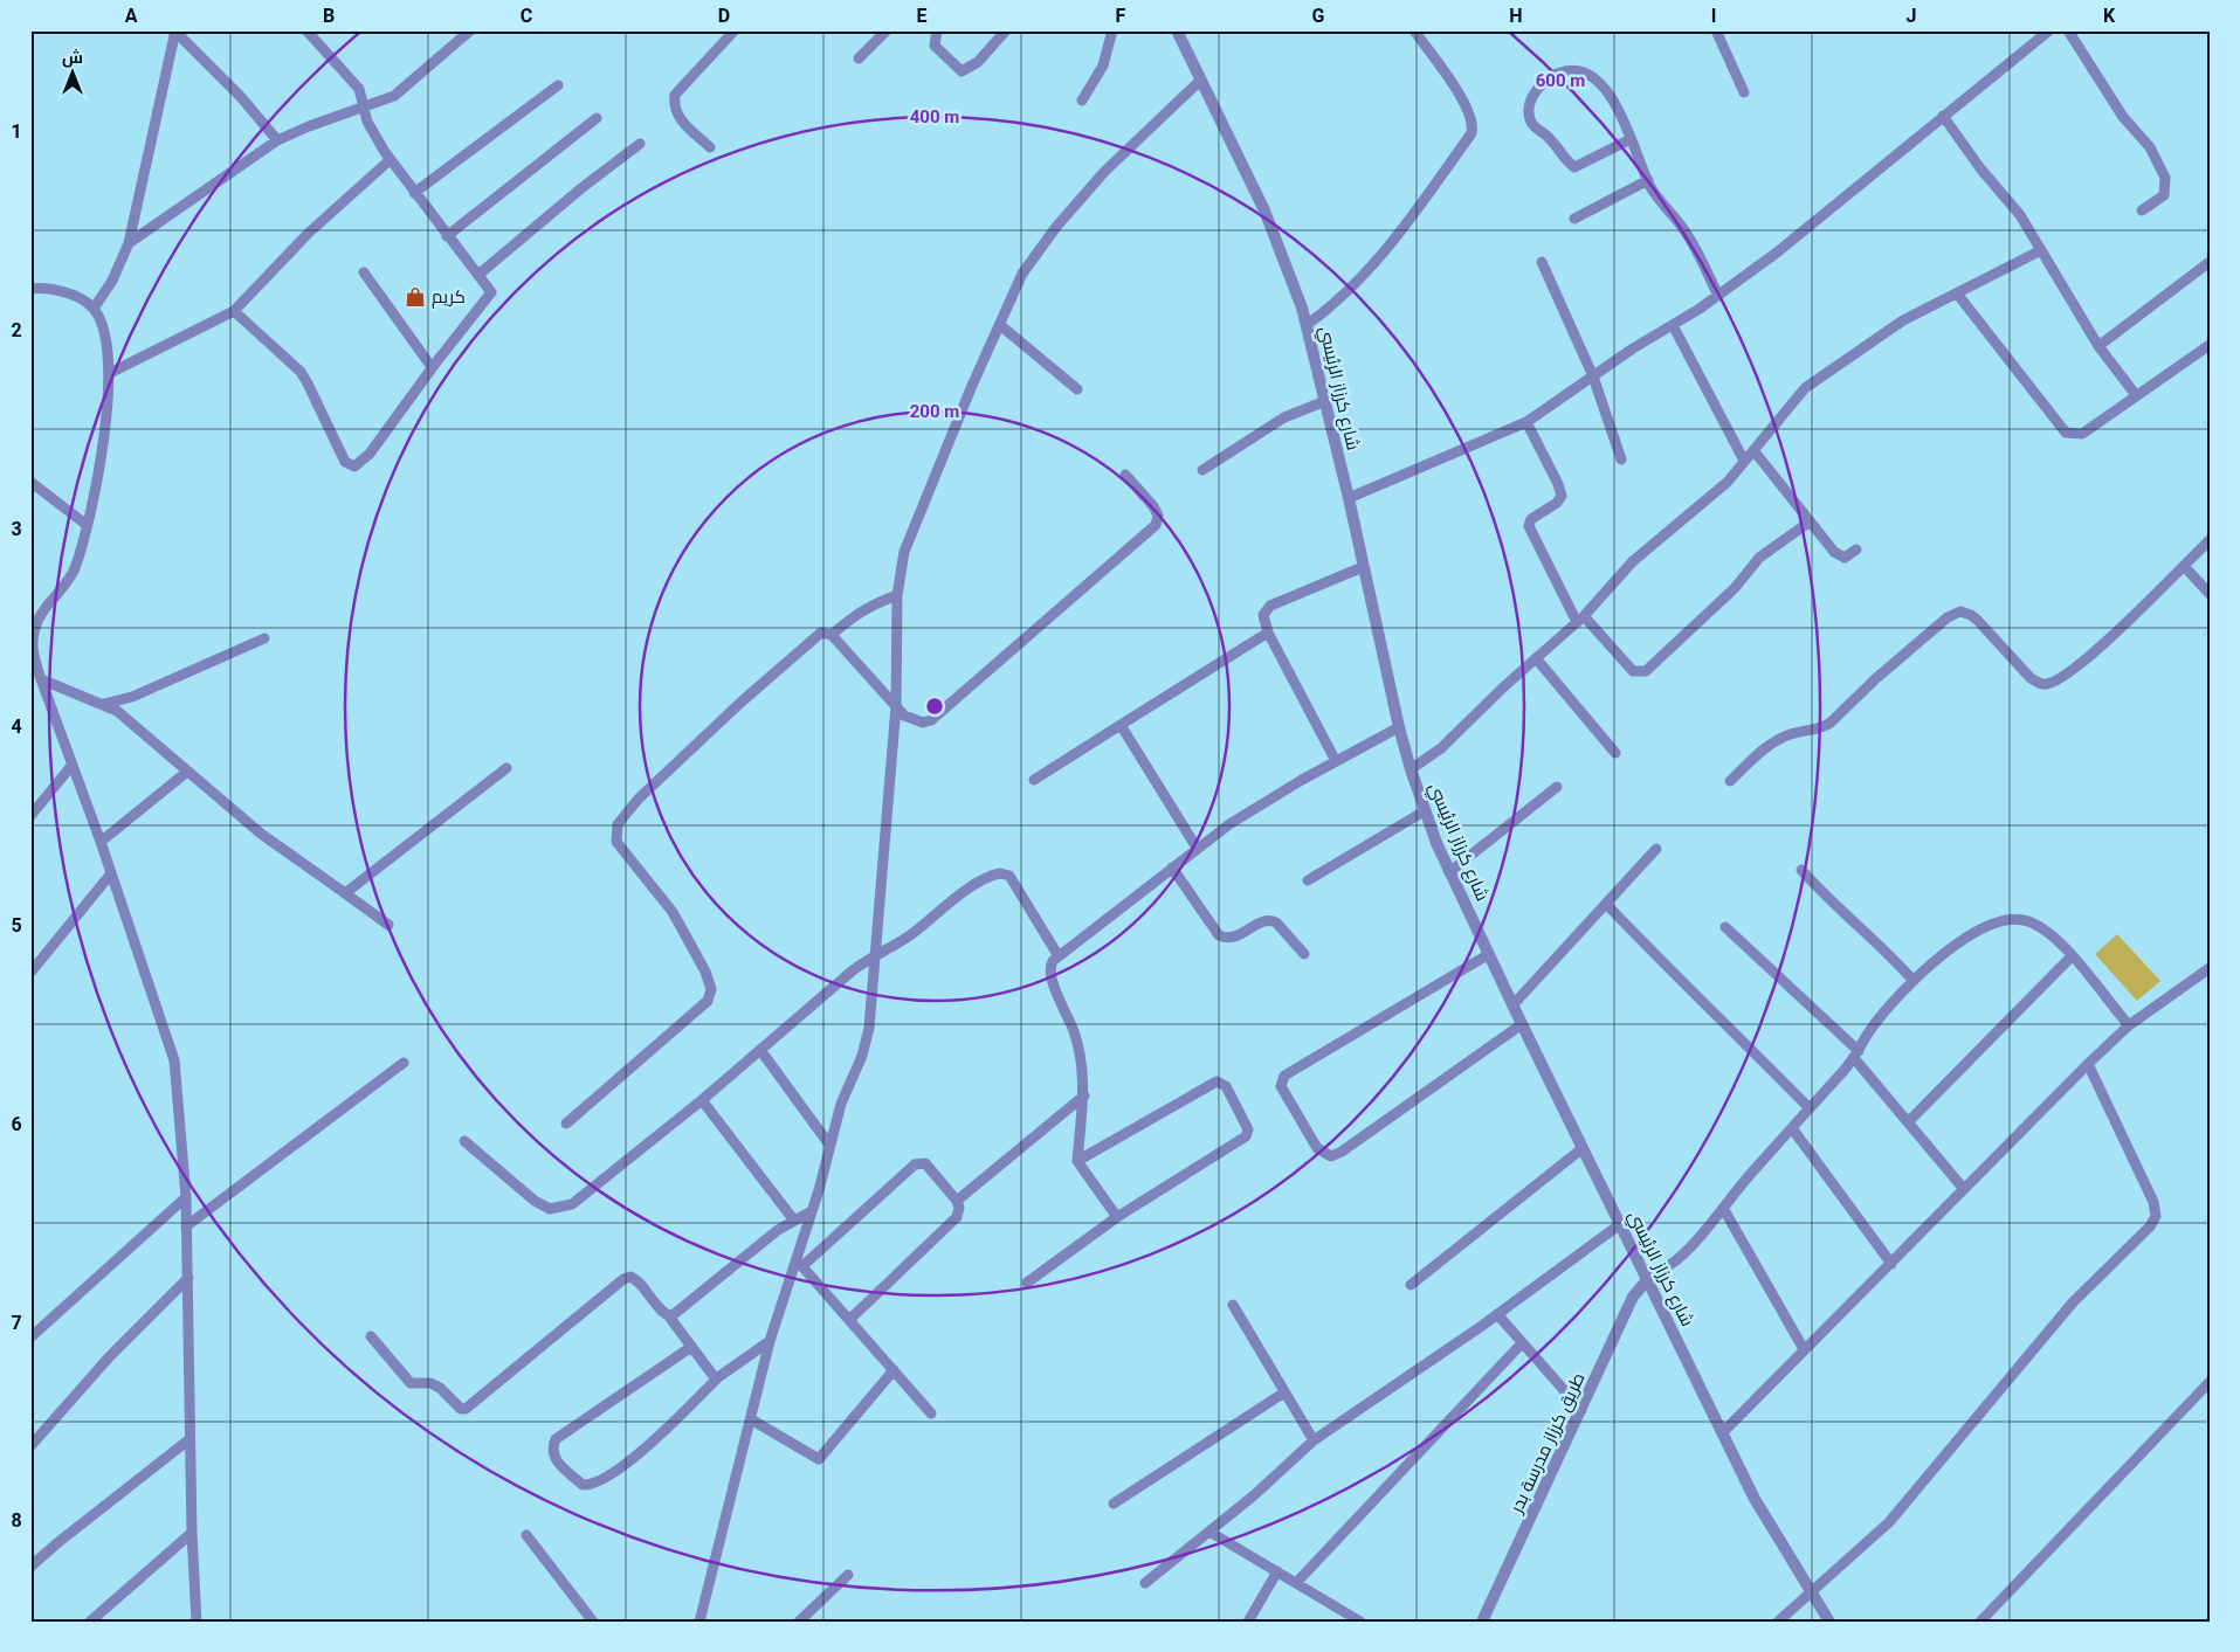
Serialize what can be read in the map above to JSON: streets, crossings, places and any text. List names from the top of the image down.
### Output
{
  "streets": {
    "street": ["شارع كرزاز الرئيسي", "طريق كرزاز مدرسة بدر"]
  },
  "crossings": [
    ["شارع كرزاز الرئيسي", "طريق كرزاز مدرسة بدر"]
  ],
  "places": {
    "shop": ["كريم"]
  },
  "north": "top",
  "grid": {
    "columns": [
      "A",
      "B",
      "C",
      "D",
      "E",
      "F",
      "G",
      "H",
      "I",
      "J",
      "K"
    ],
    "rows": [
      "1",
      "2",
      "3",
      "4",
      "5",
      "6",
      "7",
      "8"
    ]
  },
  "rings": ["600 m", "400 m", "200 m"]
}
